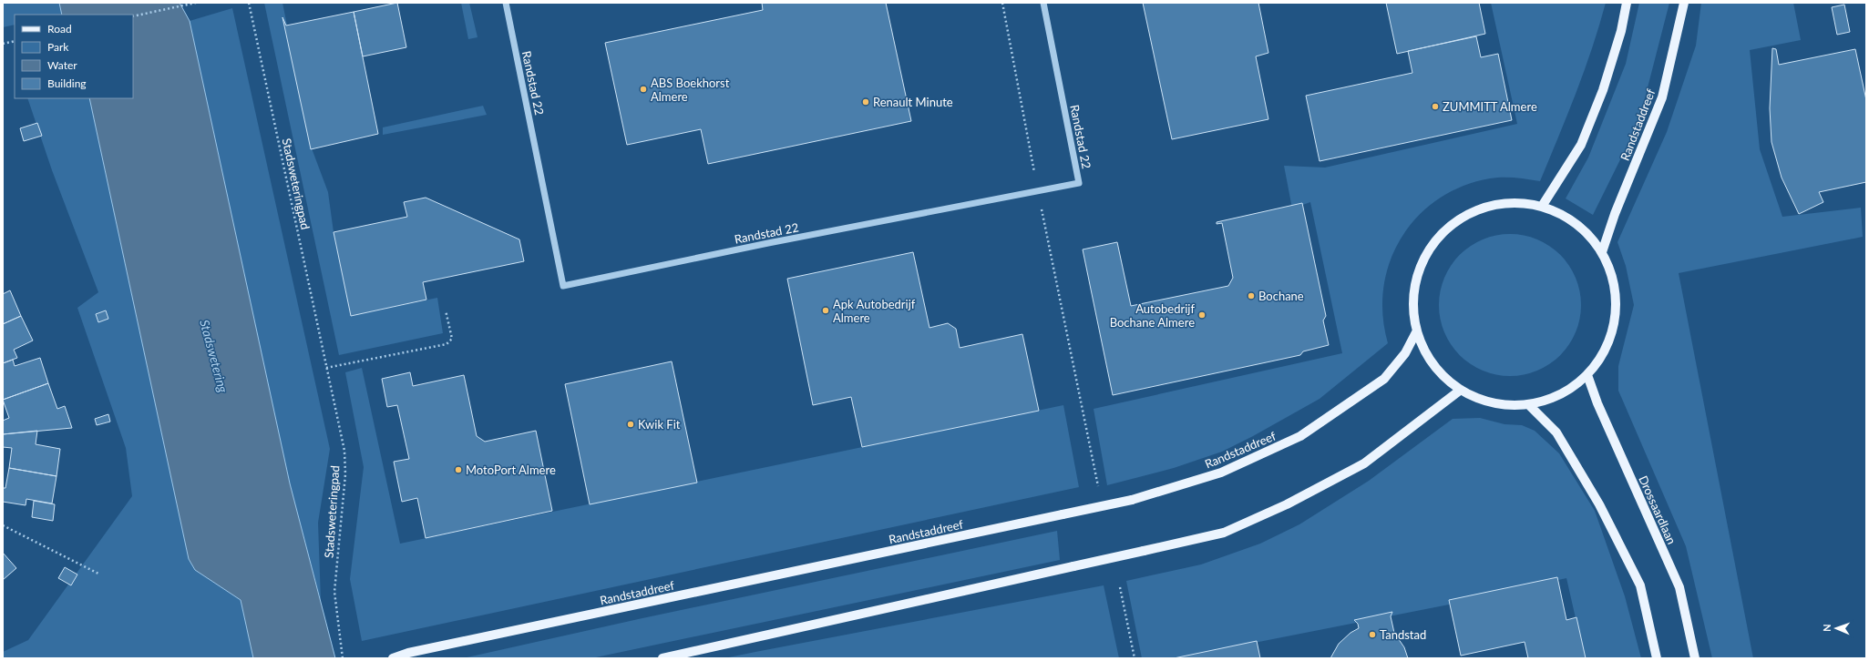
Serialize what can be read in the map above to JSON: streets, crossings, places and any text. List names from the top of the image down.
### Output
{
  "streets": {
    "main road": ["Randstaddreef", "Drossaardlaan"],
    "street": ["Randstad 22"],
    "path": ["Stadsweteringpad"]
  },
  "water": ["Stadswetering"],
  "places": [
    "ABS Boekhorst Almere",
    "Renault Minute",
    "ZUMMITT Almere",
    "Bochane",
    "Apk Autobedrijf Almere",
    "Autobedrijf Bochane Almere",
    "Kwik Fit",
    "MotoPort Almere",
    "Tandstad"
  ],
  "legend": [
    "Road",
    "Park",
    "Water",
    "Building"
  ],
  "north": "left"
}
